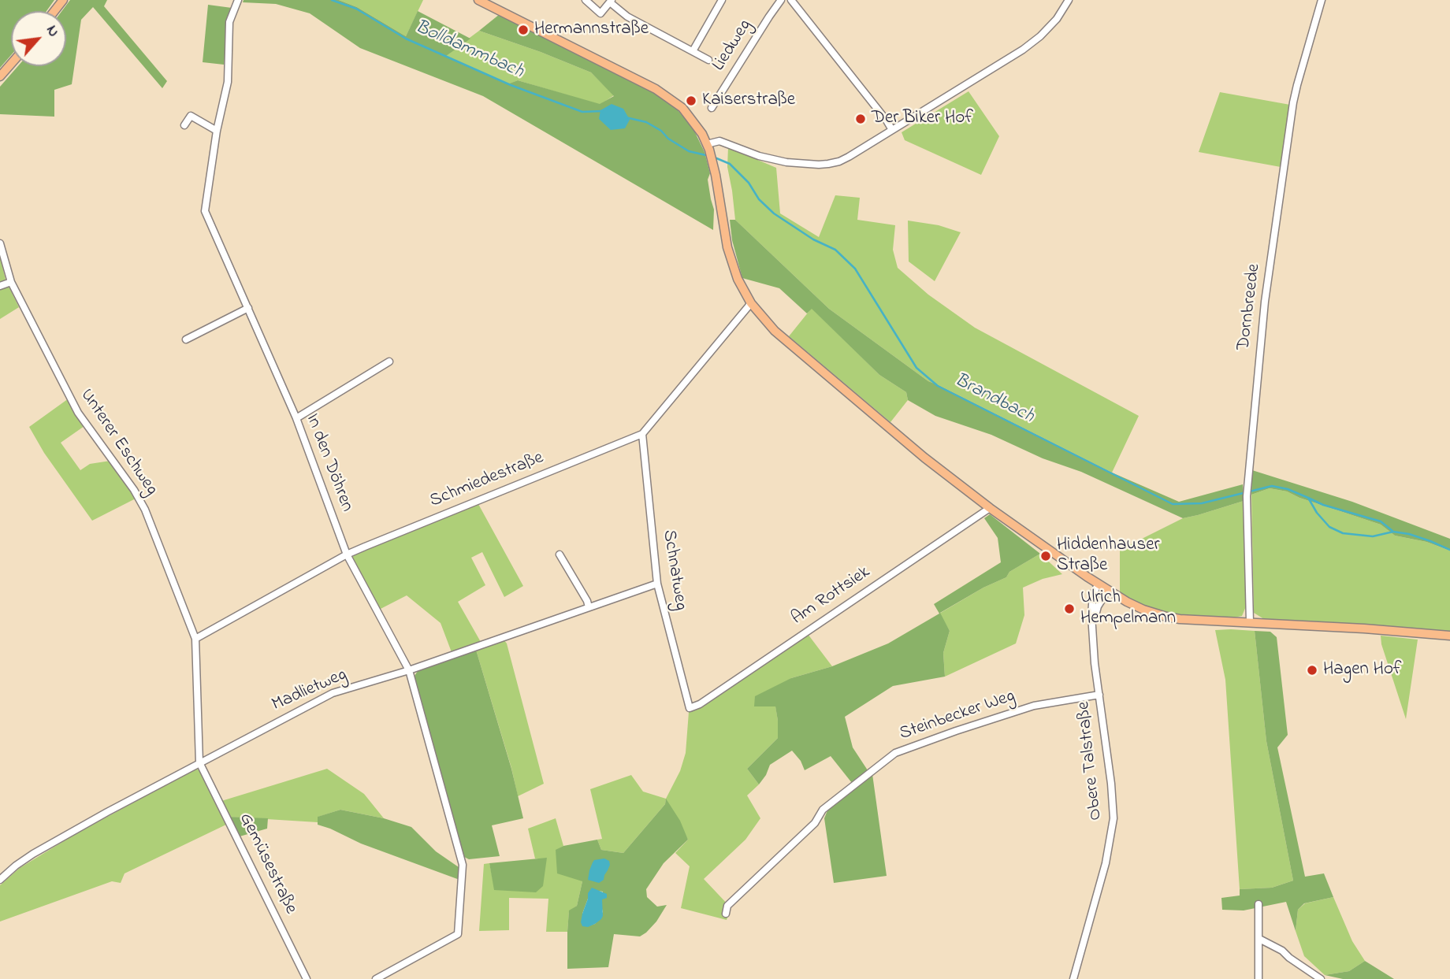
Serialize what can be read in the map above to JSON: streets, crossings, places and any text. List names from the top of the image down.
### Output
{
  "streets": {
    "street": [
      "Liedweg",
      "Dornbreede",
      "Unterer Eschweg",
      "In den Döhren",
      "Schmiedestraße",
      "Schnatweg",
      "Am Rottsiek",
      "Madlietweg",
      "Steinbecker Weg",
      "Obere Talstraße",
      "Gemüsestraße"
    ]
  },
  "crossings": [
    ["Unterer Eschweg", "Schmiedestraße"],
    ["Unterer Eschweg", "Madlietweg"],
    ["Unterer Eschweg", "Gemüsestraße"],
    ["In den Döhren", "Schmiedestraße"],
    ["In den Döhren", "Madlietweg"],
    ["Schmiedestraße", "Schnatweg"],
    ["Schnatweg", "Am Rottsiek"],
    ["Schnatweg", "Madlietweg"],
    ["Madlietweg", "Gemüsestraße"],
    ["Steinbecker Weg", "Obere Talstraße"]
  ],
  "water": ["Bolldammbach", "Brandbach"],
  "places": [
    "Hermannstraße",
    "Kaiserstraße",
    "Der Biker Hof",
    "Hiddenhauser Straße",
    "Ulrich Hempelmann",
    "Hagen Hof"
  ],
  "north": "top right"
}
